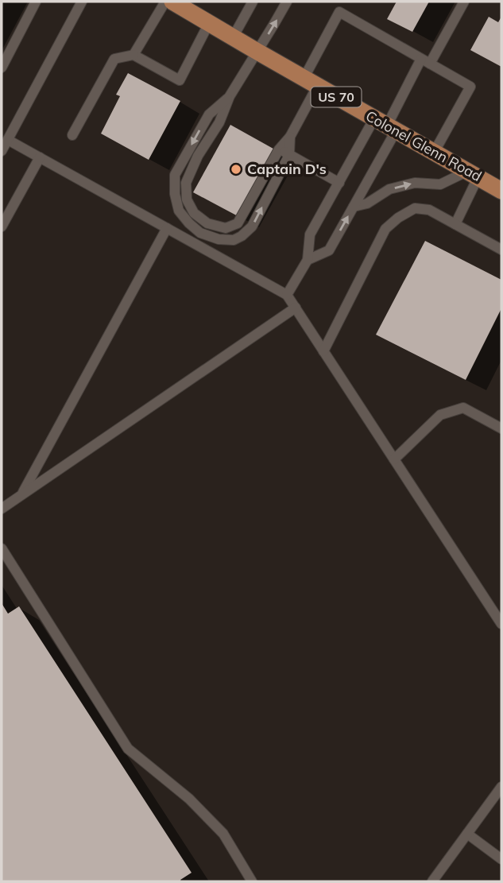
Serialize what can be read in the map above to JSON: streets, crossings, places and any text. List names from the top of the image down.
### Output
{
  "streets": {
    "main road": ["US 70", "Colonel Glenn Road"]
  },
  "places": ["Captain D's"]
}
